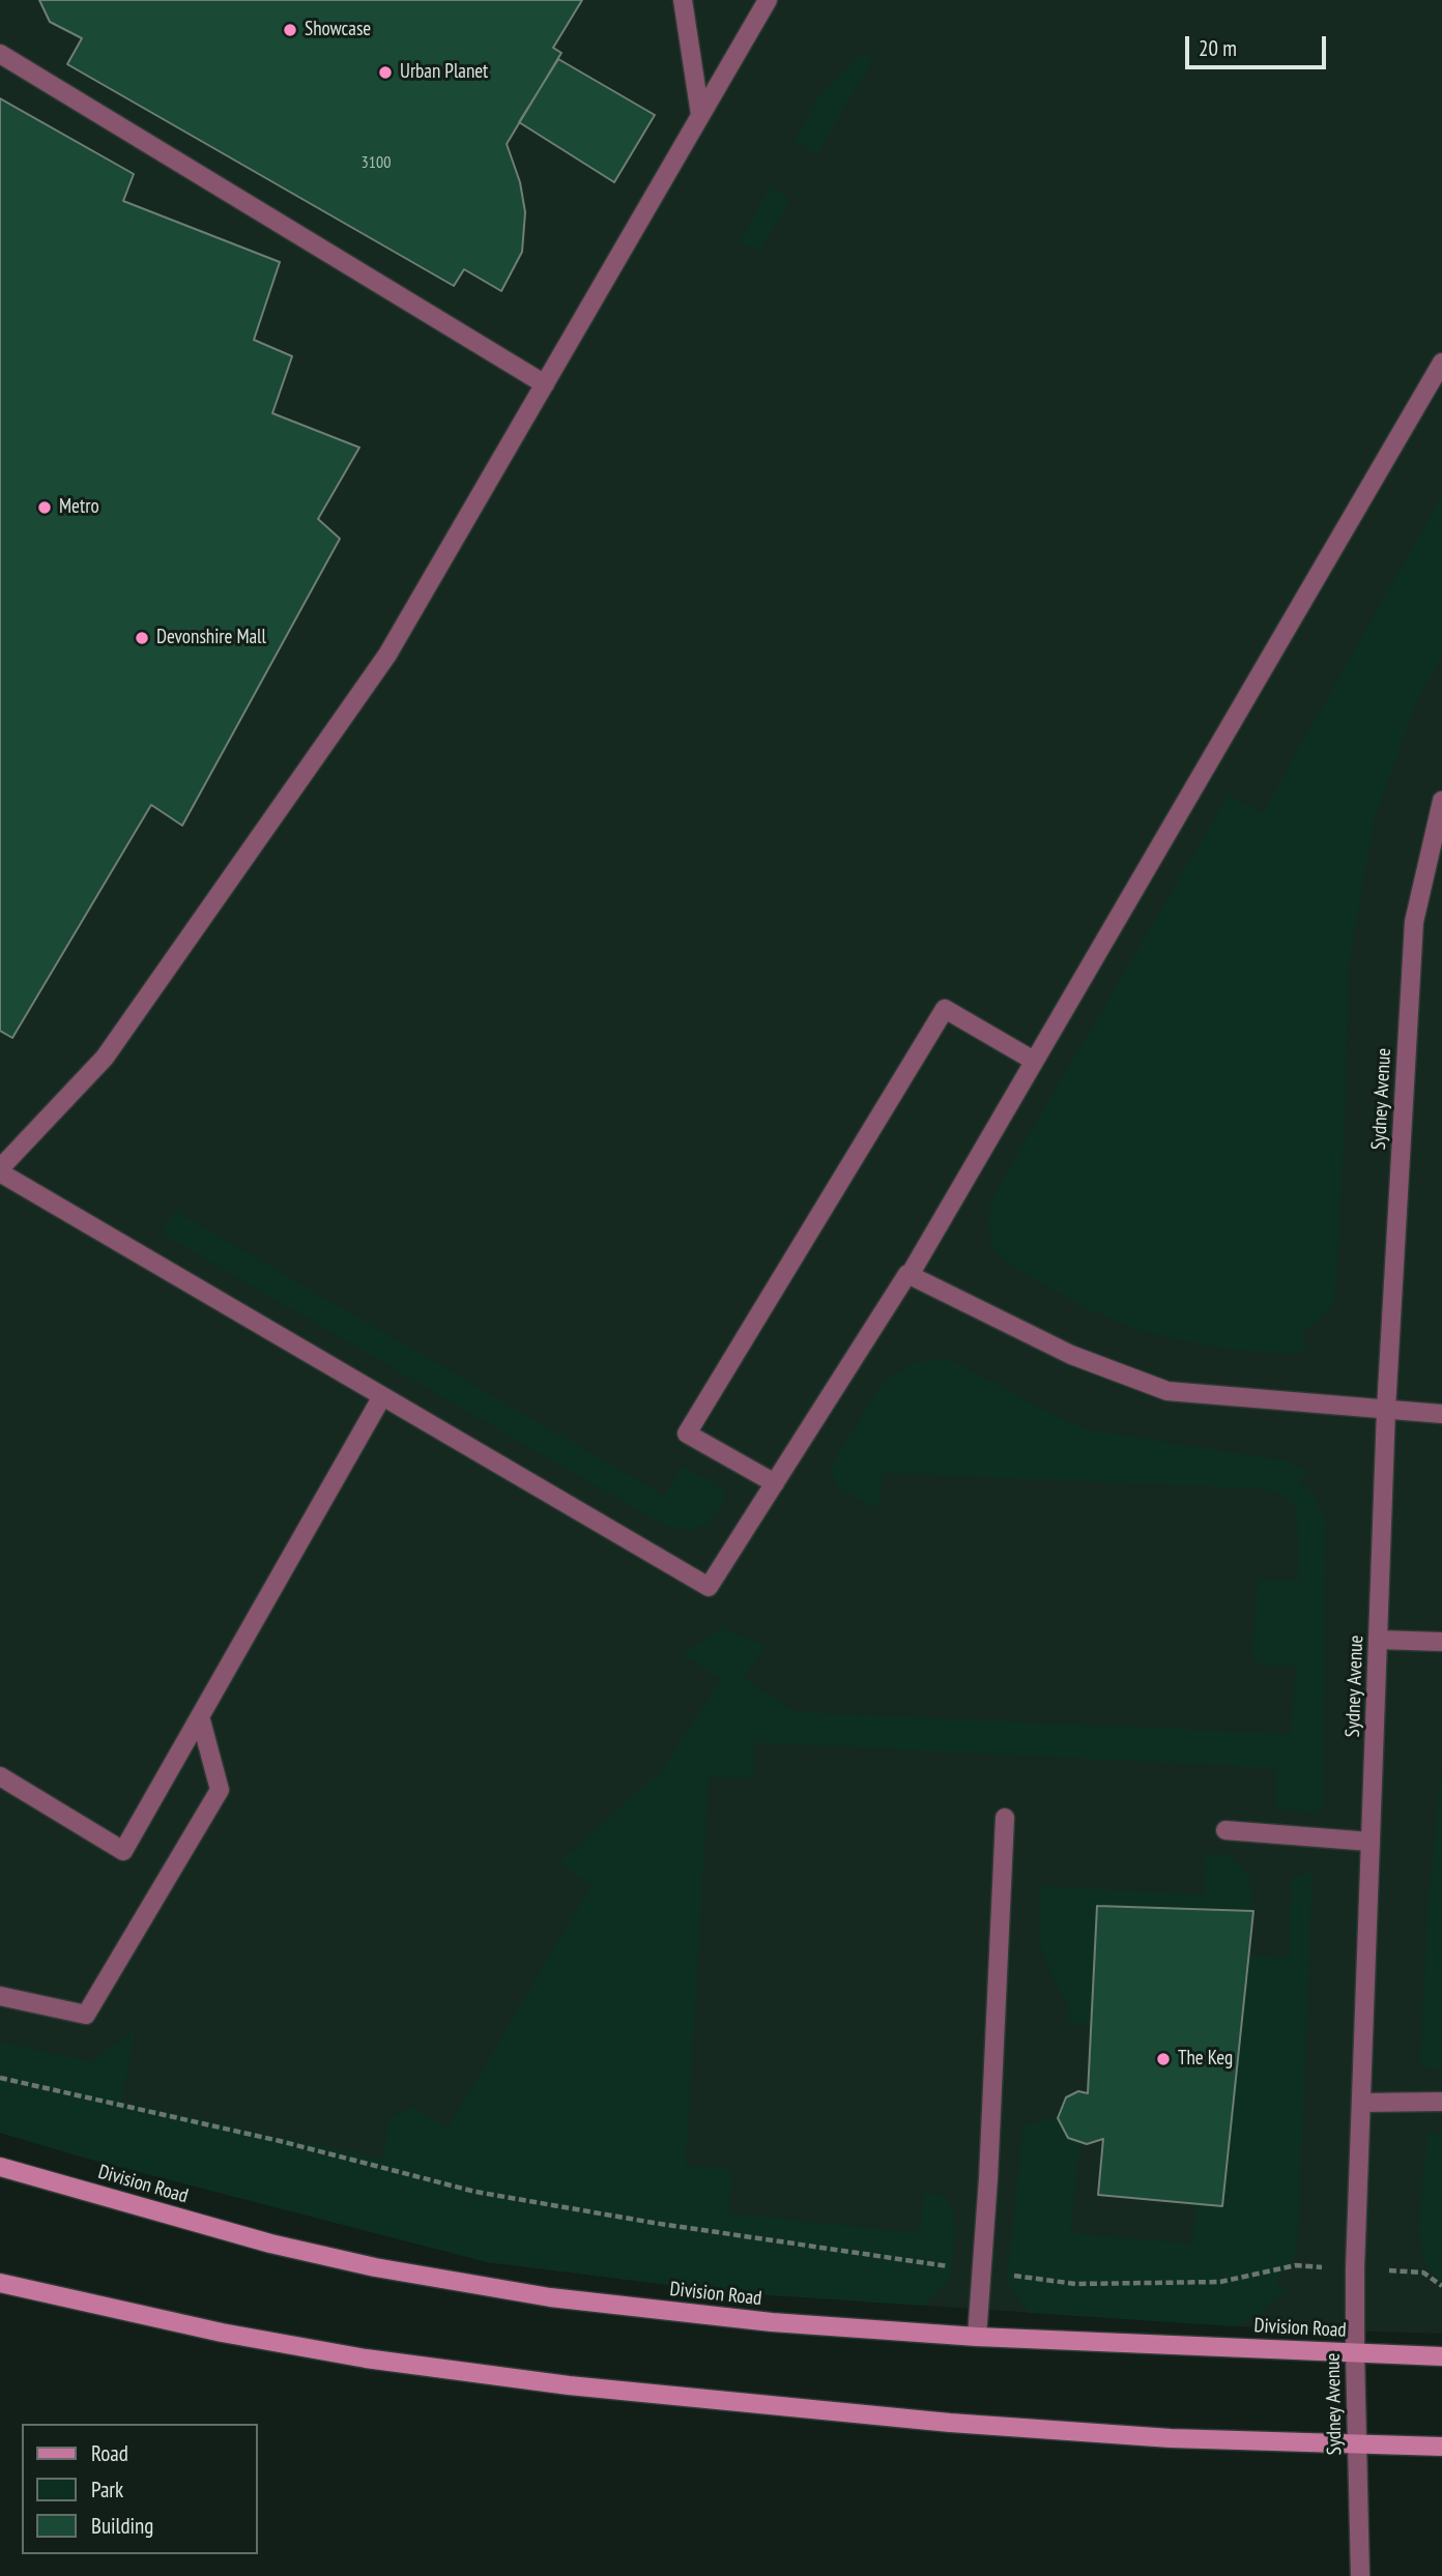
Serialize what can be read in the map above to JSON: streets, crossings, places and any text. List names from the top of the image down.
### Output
{
  "streets": {
    "main road": ["Division Road"],
    "street": ["Sydney Avenue"]
  },
  "crossings": [
    ["Sydney Avenue", "Division Road"]
  ],
  "places": [
    "Showcase",
    "Urban Planet",
    "Metro",
    "Devonshire Mall",
    "The Keg"
  ],
  "house_numbers": ["3100"],
  "legend": ["Road", "Park", "Building"],
  "scale_bar": "20 m"
}
